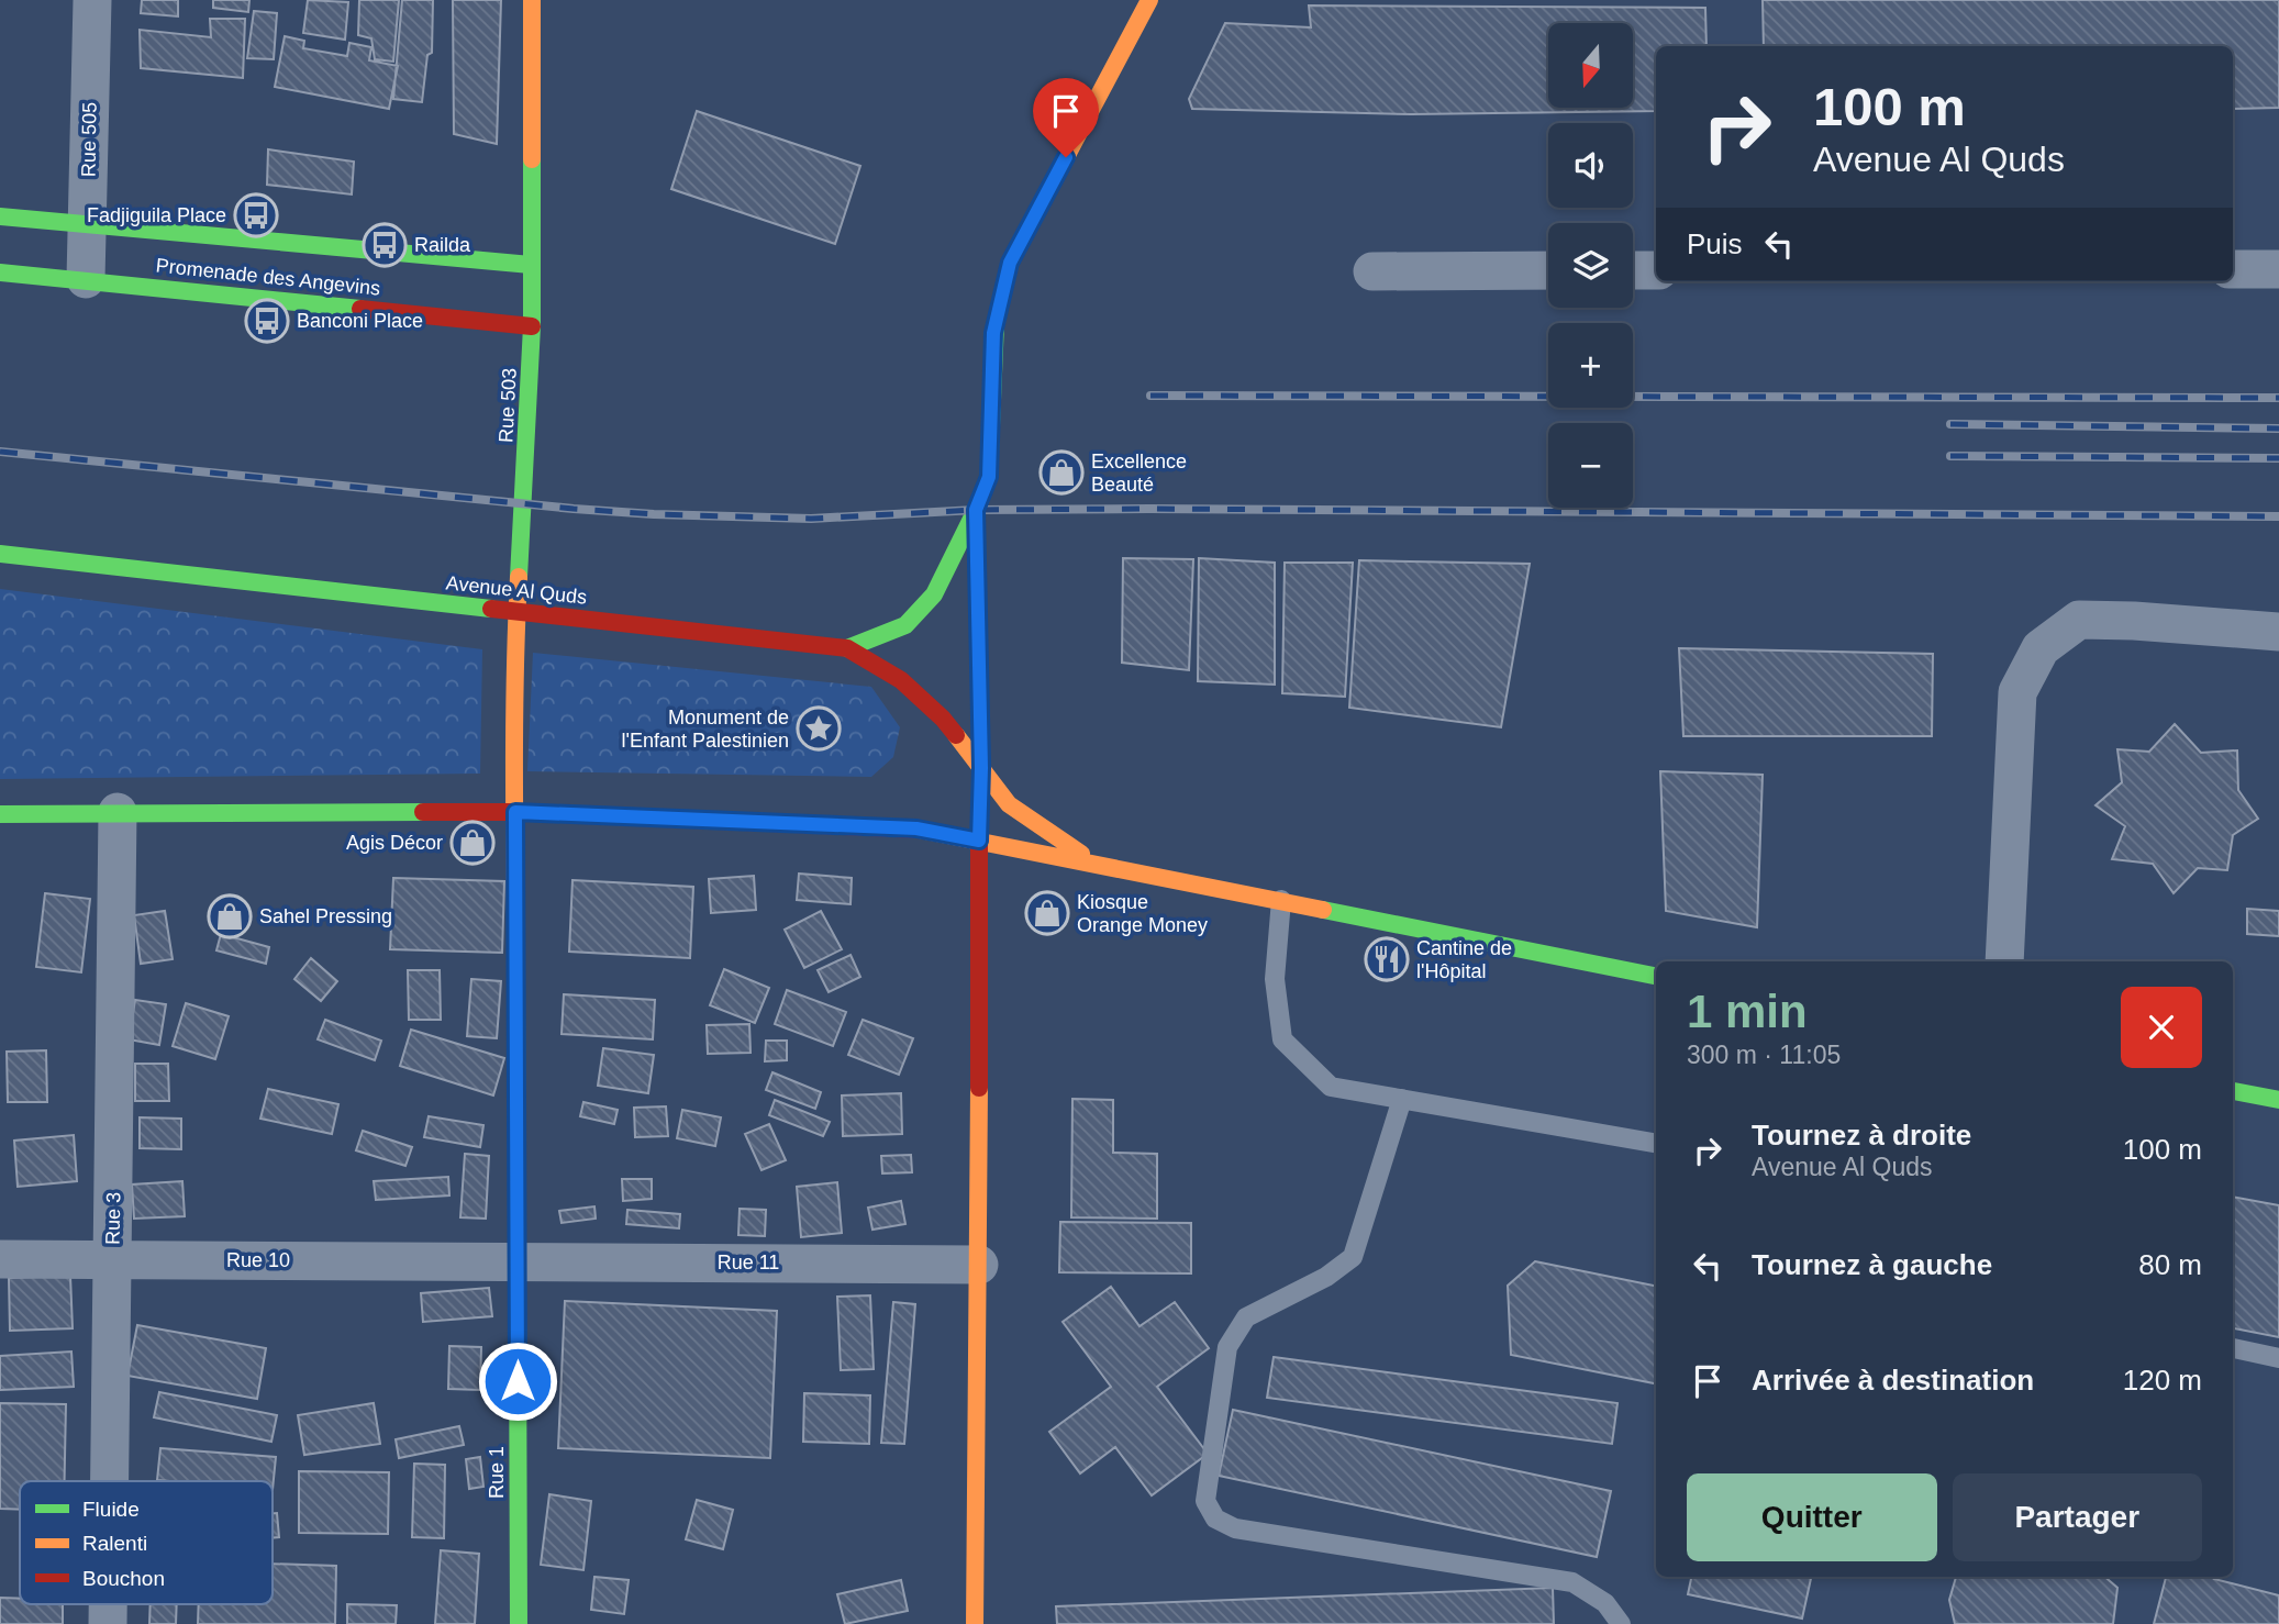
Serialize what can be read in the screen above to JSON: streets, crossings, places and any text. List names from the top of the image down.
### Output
{
  "streets": {
    "main road": [
      "Promenade des Angevins",
      "Rue 503",
      "Avenue Al Quds",
      "Rue 1"
    ],
    "street": [
      "Rue 505",
      "Rue 3",
      "Rue 10",
      "Rue 11"
    ]
  },
  "crossings": [
    ["Rue 505", "Promenade des Angevins"],
    ["Promenade des Angevins", "Rue 503"],
    ["Rue 503", "Avenue Al Quds"],
    ["Rue 503", "Rue 1"],
    ["Rue 3", "Rue 10"],
    ["Rue 10", "Rue 11"],
    ["Rue 10", "Rue 1"],
    ["Rue 11", "Rue 1"]
  ],
  "places": {
    "bus stop": ["Fadjiguila Place", "Railda", "Banconi Place"],
    "shop": [
      "Excellence Beauté",
      "Agis Décor",
      "Kiosque Orange Money",
      "Sahel Pressing"
    ],
    "place": ["Monument de l'Enfant Palestinien"],
    "restaurant": ["Cantine de l'Hôpital"]
  },
  "legend": ["Fluide", "Ralenti", "Bouchon"],
  "north": "bottom",
  "page": {
    "map_buttons": ["+", "−"],
    "turn": ["100 m", "Avenue Al Quds"],
    "then": "Puis",
    "heading": ["1 min", "300 m · 11:05"],
    "list": [
      {
        "name": "Tournez à droite",
        "note": "Avenue Al Quds",
        "value": "100 m"
      },
      {
        "name": "Tournez à gauche",
        "value": "80 m"
      },
      {
        "name": "Arrivée à destination",
        "value": "120 m"
      }
    ],
    "buttons": ["Quitter", "Partager"]
  }
}
